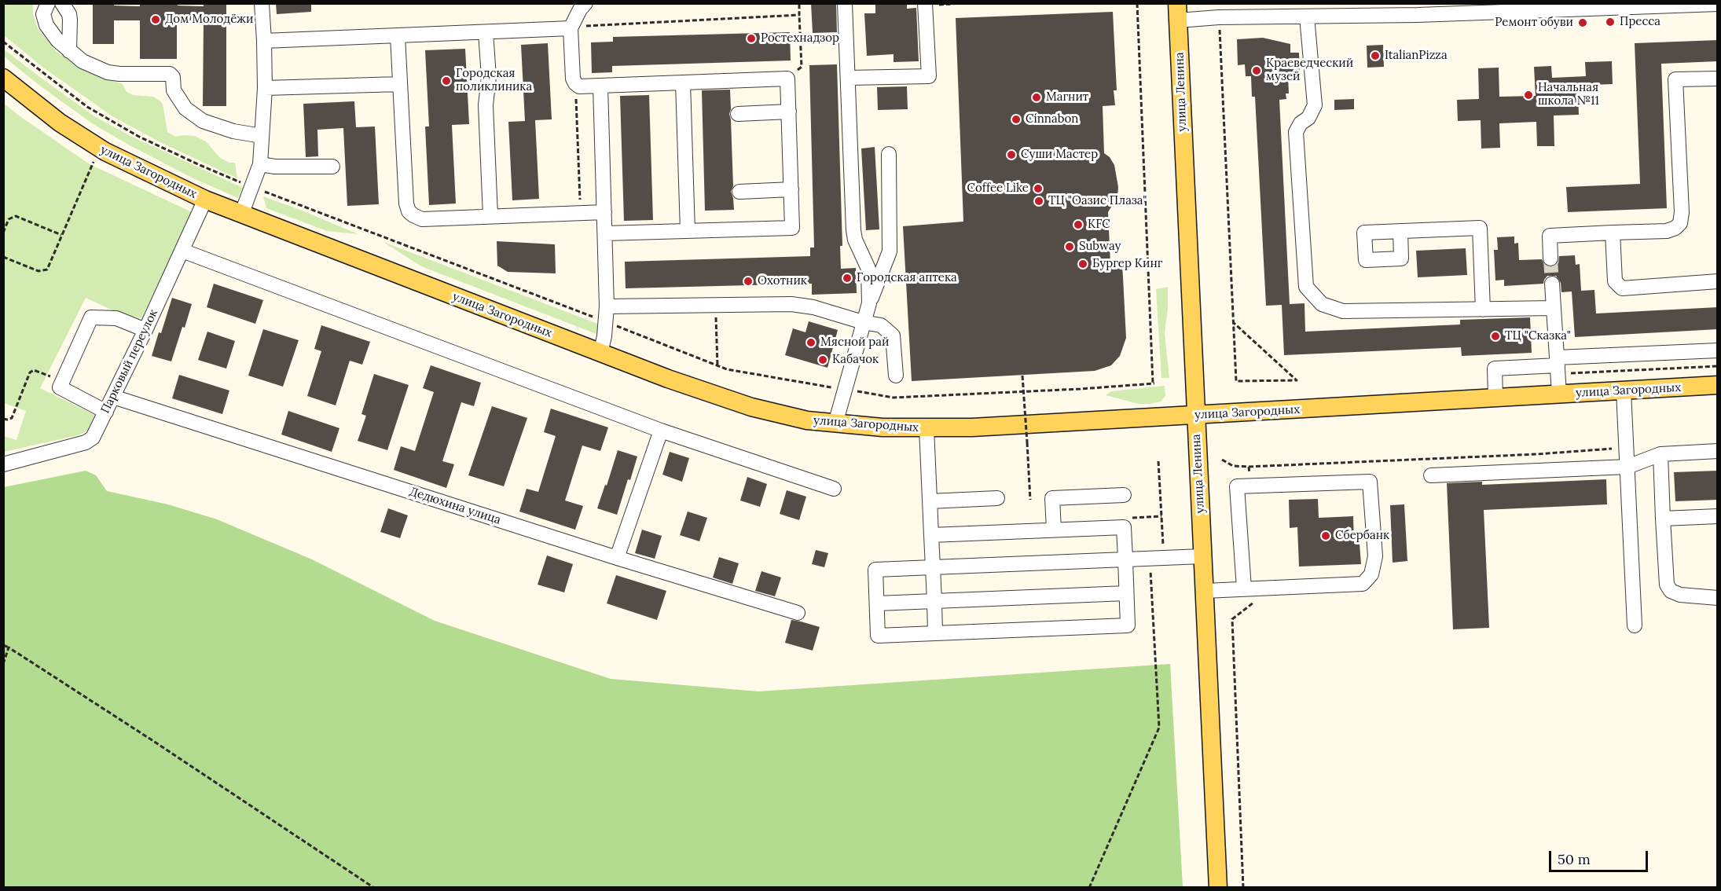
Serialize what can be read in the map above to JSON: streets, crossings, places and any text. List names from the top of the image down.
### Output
{
  "streets": {
    "main road": ["улица Ленина", "улица Загородных"],
    "street": ["Парковый переулок", "Дедюхина улица"]
  },
  "crossings": [
    ["улица Ленина", "улица Загородных"],
    ["улица Загородных", "Парковый переулок"],
    ["Парковый переулок", "Дедюхина улица"]
  ],
  "places": [
    "Дом Молодёжи",
    "Пресса",
    "Ремонт обуви",
    "Ростехнадзор",
    "ItalianPizza",
    "Краеведческий музей",
    "Городская поликлиника",
    "Начальная школа №11",
    "Магнит",
    "Cinnabon",
    "Суши Мастер",
    "Coffee Like",
    "ТЦ \"Оазис Плаза\"",
    "KFC",
    "Subway",
    "Бургер Кинг",
    "Городская аптека",
    "Охотник",
    "ТЦ \"Сказка\"",
    "Мясной рай",
    "Кабачок",
    "Сбербанк"
  ],
  "scale_bar": "50 m"
}
